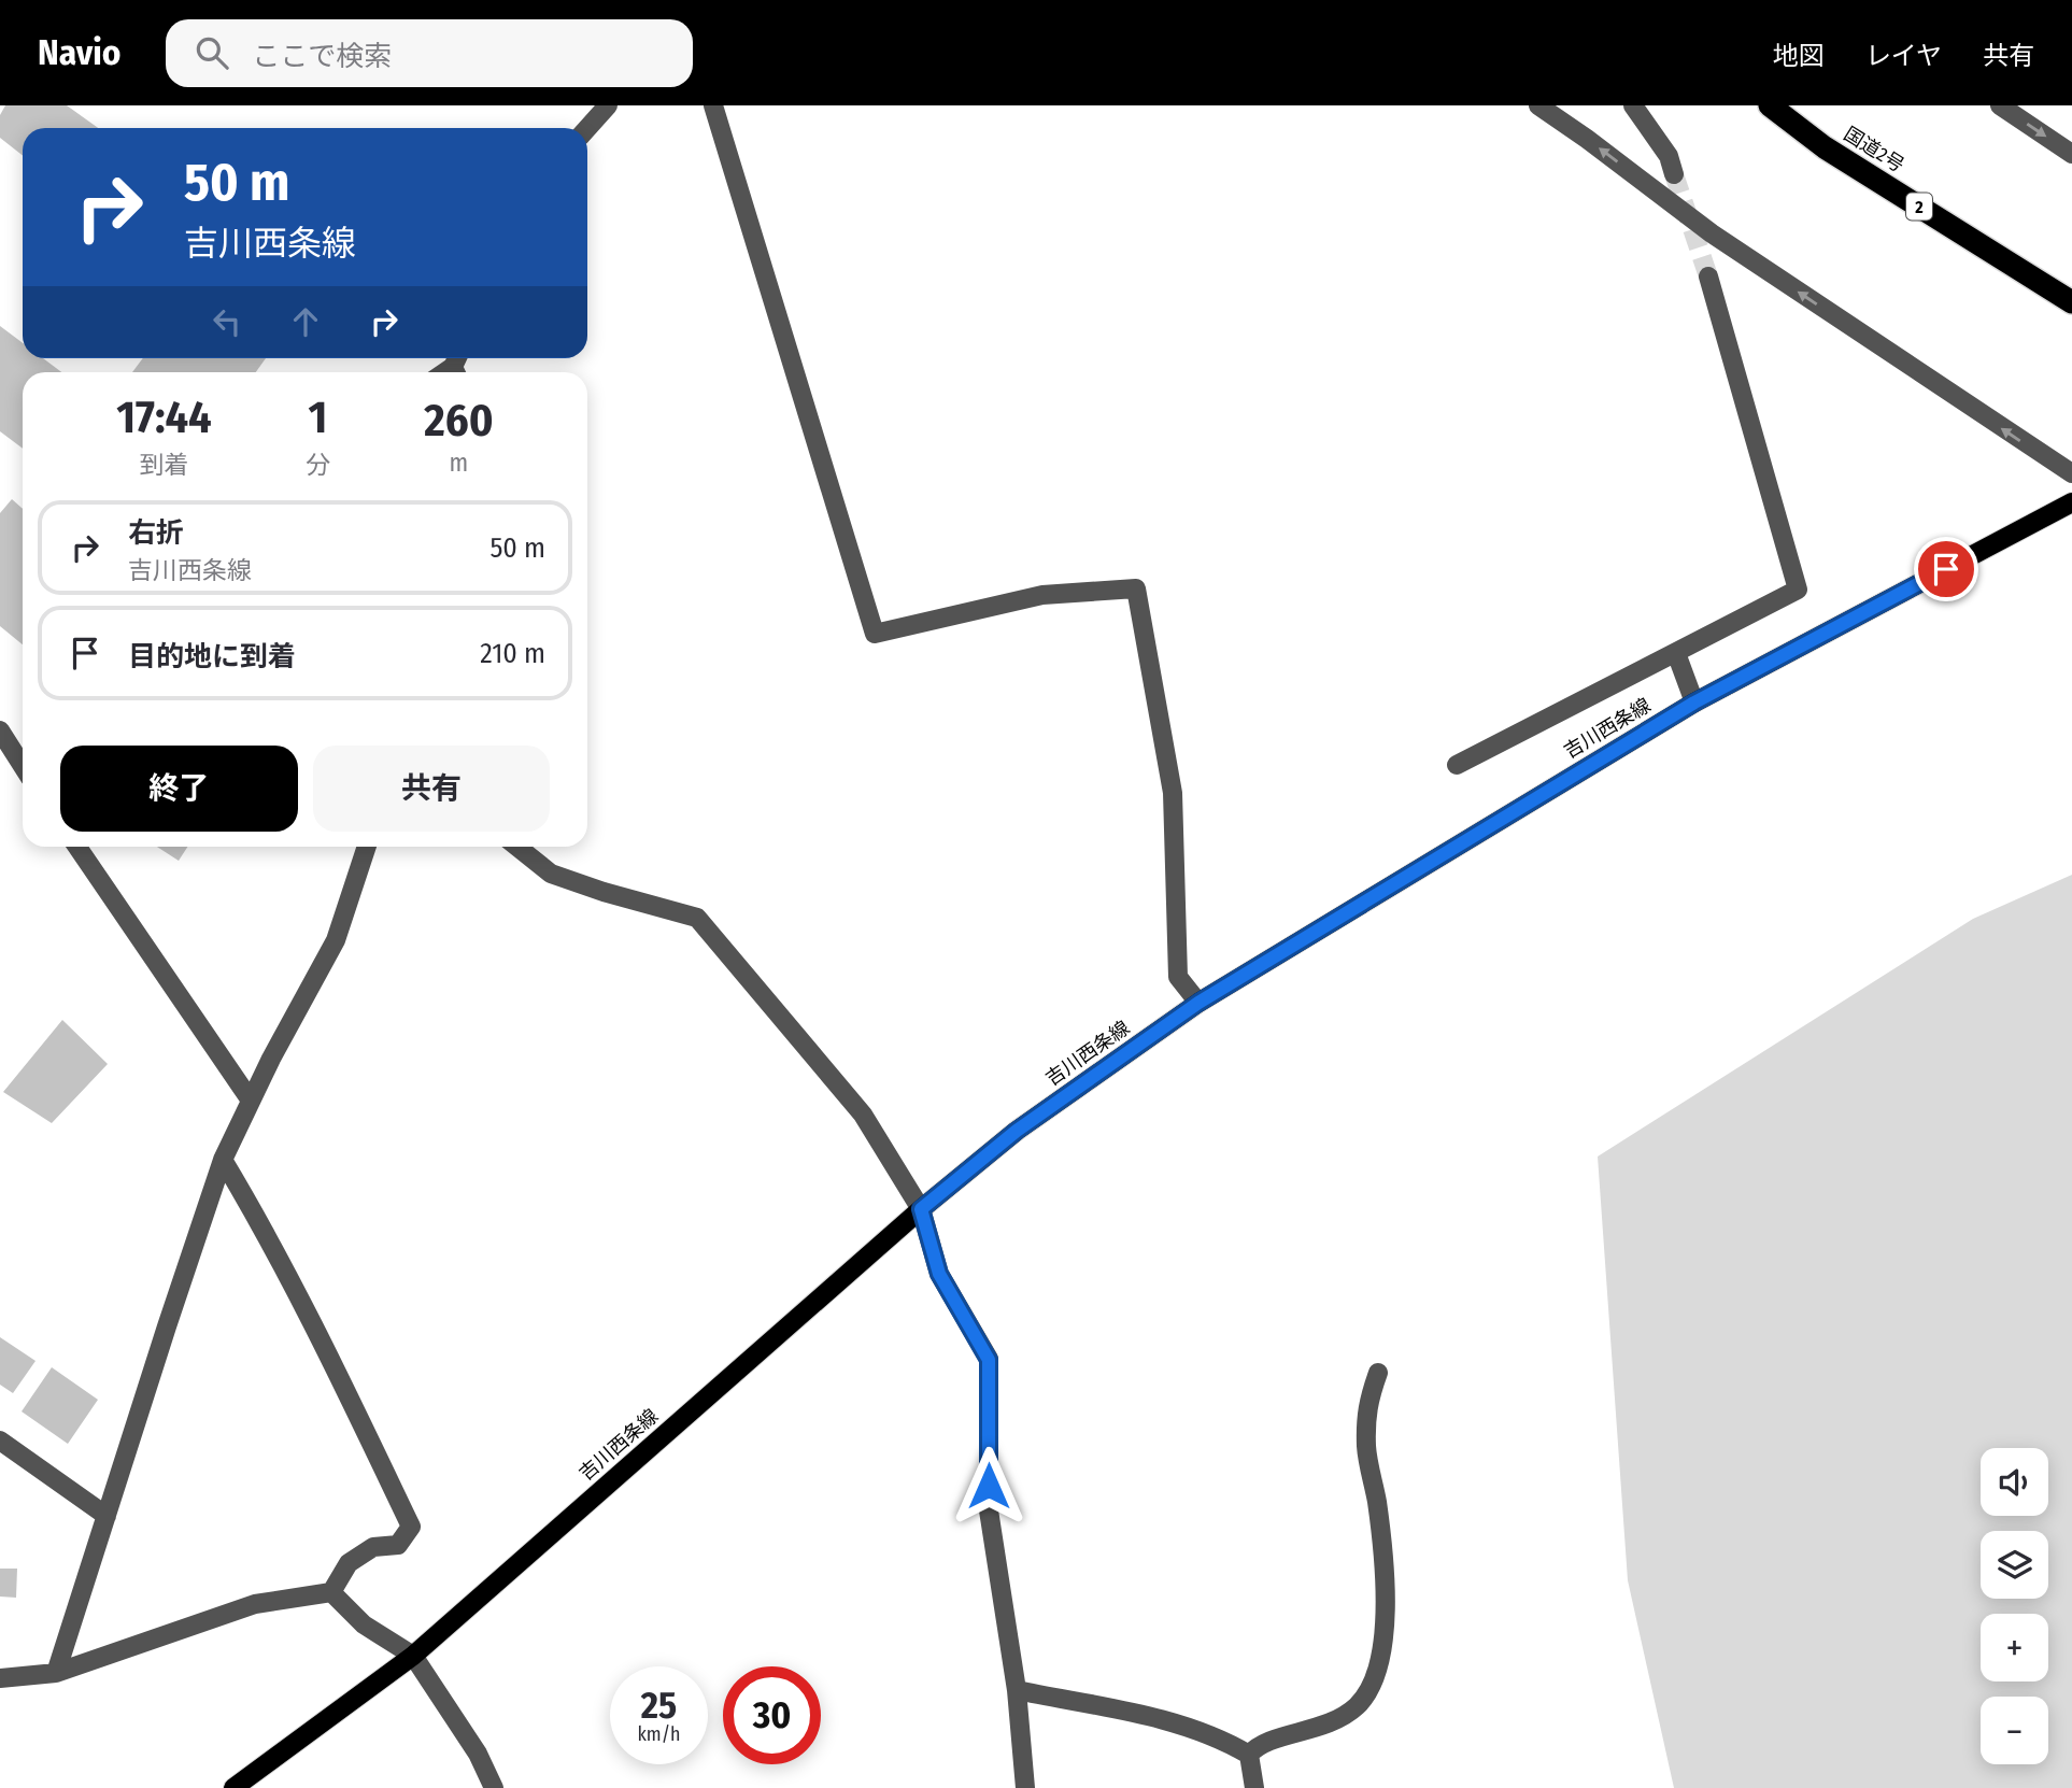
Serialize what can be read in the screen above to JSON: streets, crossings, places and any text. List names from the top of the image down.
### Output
{
  "streets": {
    "highway": ["国道2号", "2"],
    "main road": ["吉川西条線"]
  },
  "page": {
    "header": "Navio",
    "search": "ここで検索",
    "nav": ["地図", "レイヤ", "共有"],
    "turn": ["50 m", "吉川西条線"],
    "eta": [
      "17:44",
      "到着",
      "1",
      "分",
      "260",
      "m"
    ],
    "list": [
      {
        "name": "右折",
        "note": "吉川西条線",
        "value": "50 m"
      },
      {
        "name": "目的地に到着",
        "value": "210 m"
      }
    ],
    "buttons": ["終了", "共有"],
    "map_buttons": ["+", "−"],
    "speed": "25 km/h",
    "limit": "30"
  }
}
